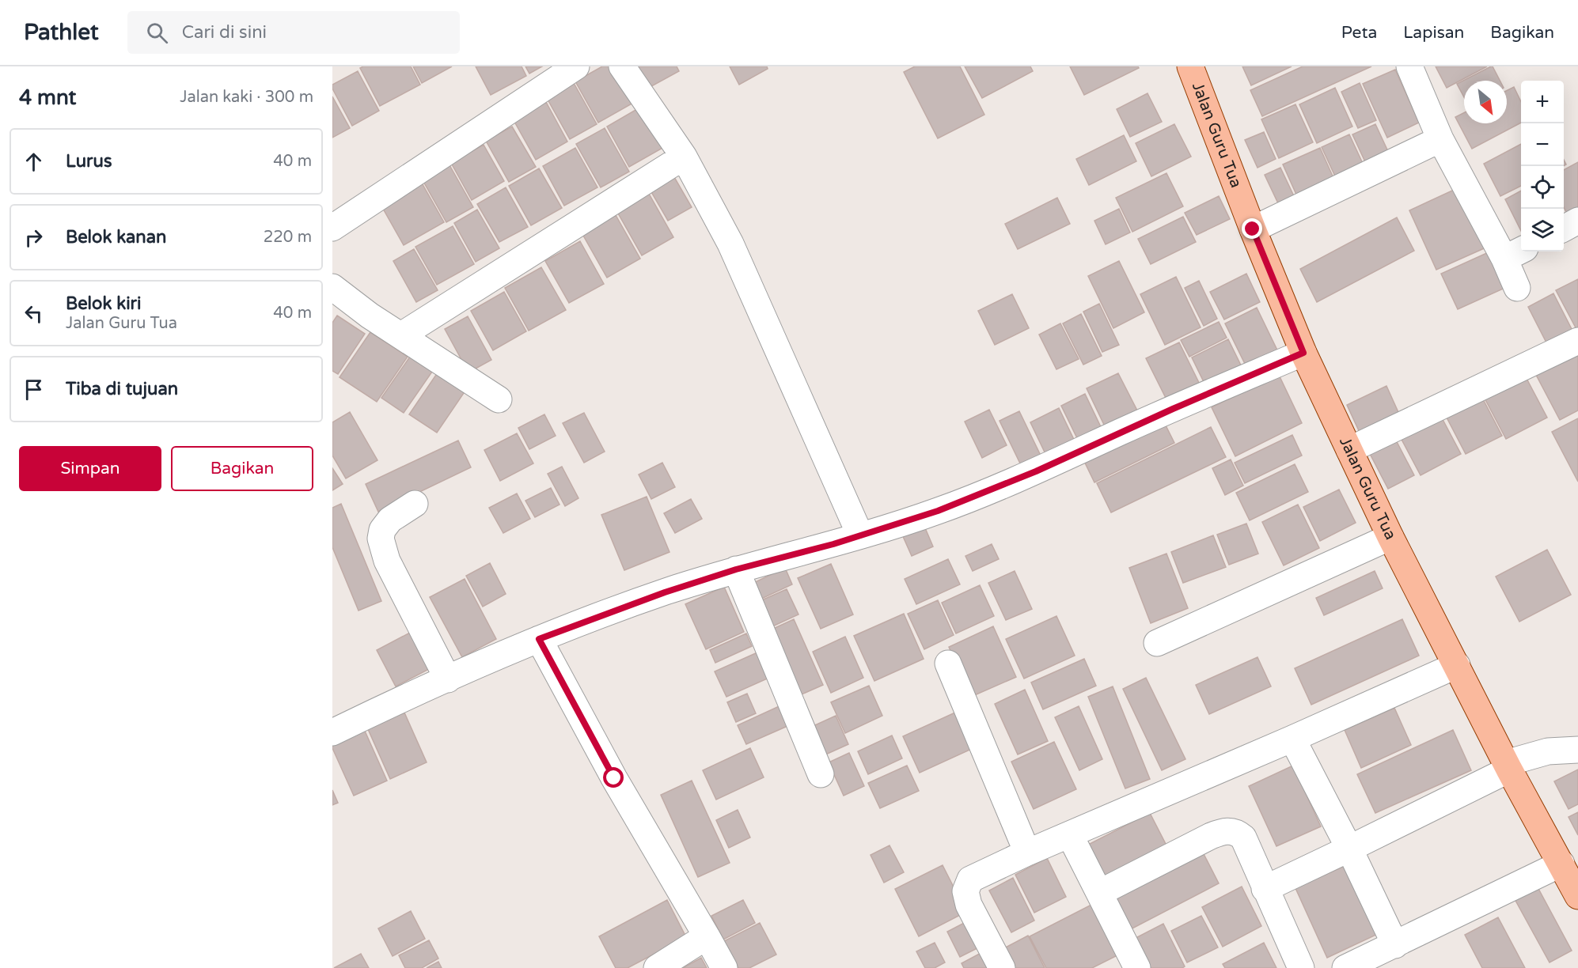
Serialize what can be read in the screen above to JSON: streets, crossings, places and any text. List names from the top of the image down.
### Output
{
  "streets": {
    "main road": ["Jalan Guru Tua"]
  },
  "north": "bottom right",
  "page": {
    "header": "Pathlet",
    "search": "Cari di sini",
    "nav": ["Peta", "Lapisan", "Bagikan"],
    "heading": ["4 mnt", "Jalan kaki · 300 m"],
    "map_buttons": ["+", "−"],
    "list": [
      ["Lurus", "40 m"],
      ["Belok kanan", "220 m"],
      ["Belok kiri", "Jalan Guru Tua", "40 m"],
      "Tiba di tujuan"
    ],
    "buttons": ["Simpan", "Bagikan"]
  }
}
